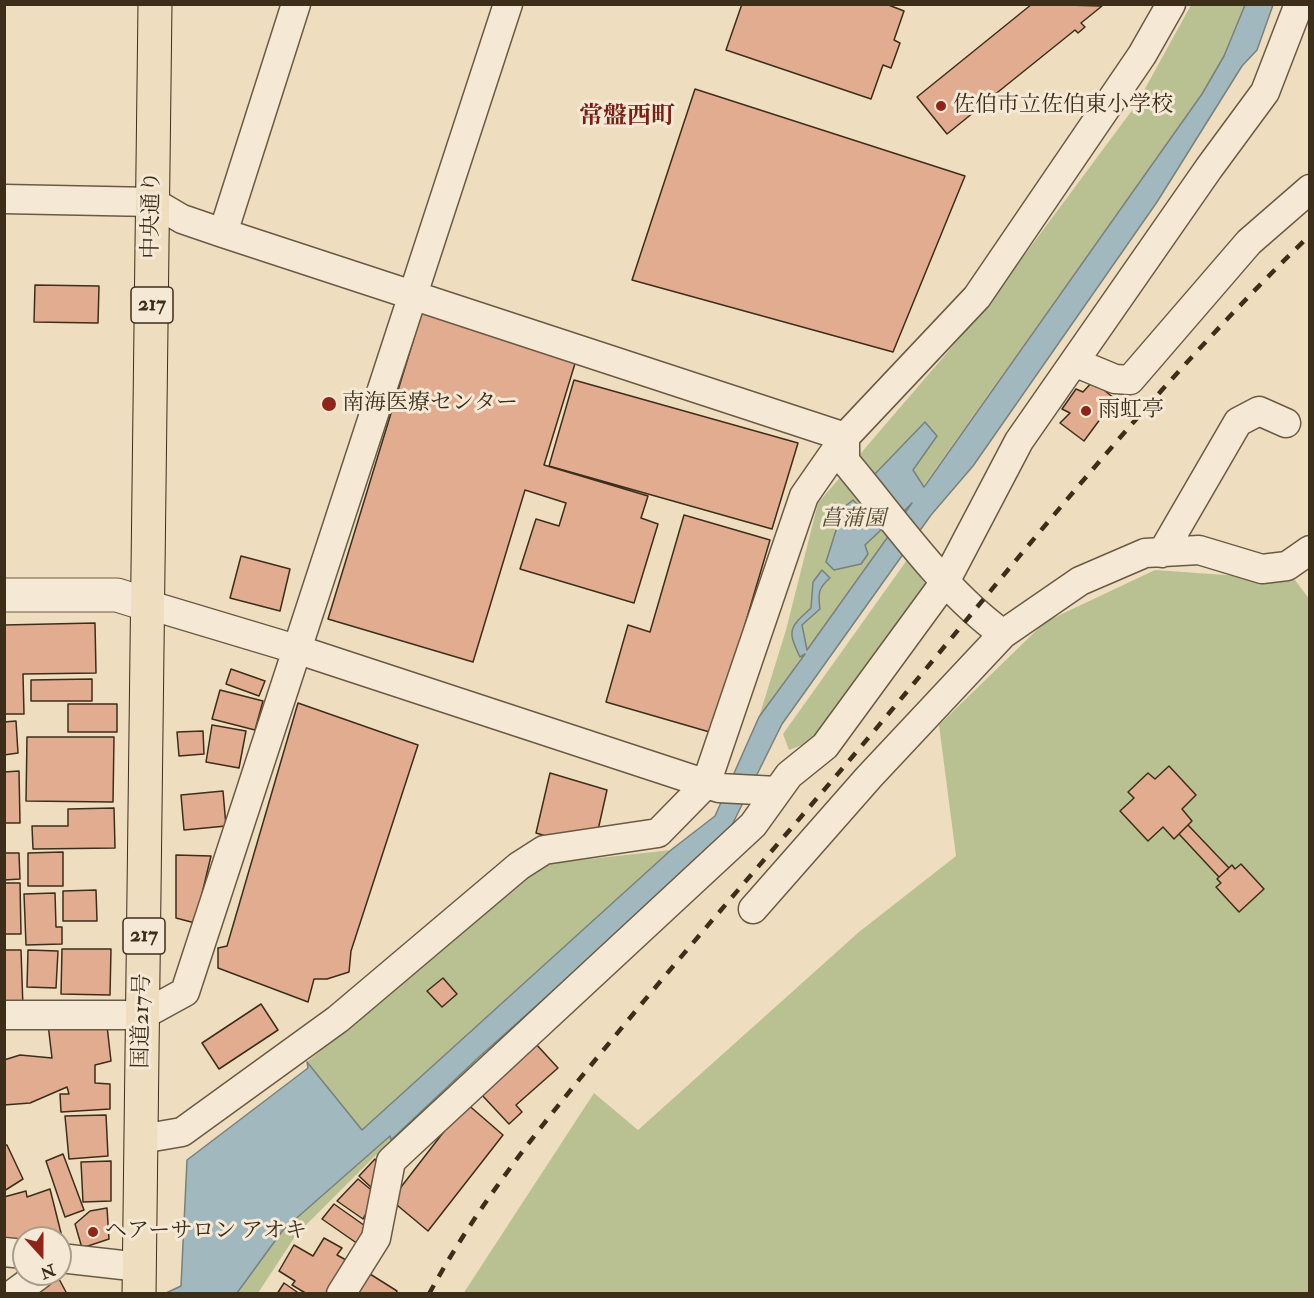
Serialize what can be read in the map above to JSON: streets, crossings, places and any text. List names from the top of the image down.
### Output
{
  "streets": {
    "highway": ["中央通り", "217", "国道217号"]
  },
  "crossings": [
    ["中央通り", "国道217号"]
  ],
  "districts": ["常盤西町"],
  "parks": ["菖蒲園"],
  "places": [
    "佐伯市立佐伯東小学校",
    "南海医療センター",
    "雨虹亭",
    "ヘアーサロン アオキ"
  ],
  "north": "bottom"
}
